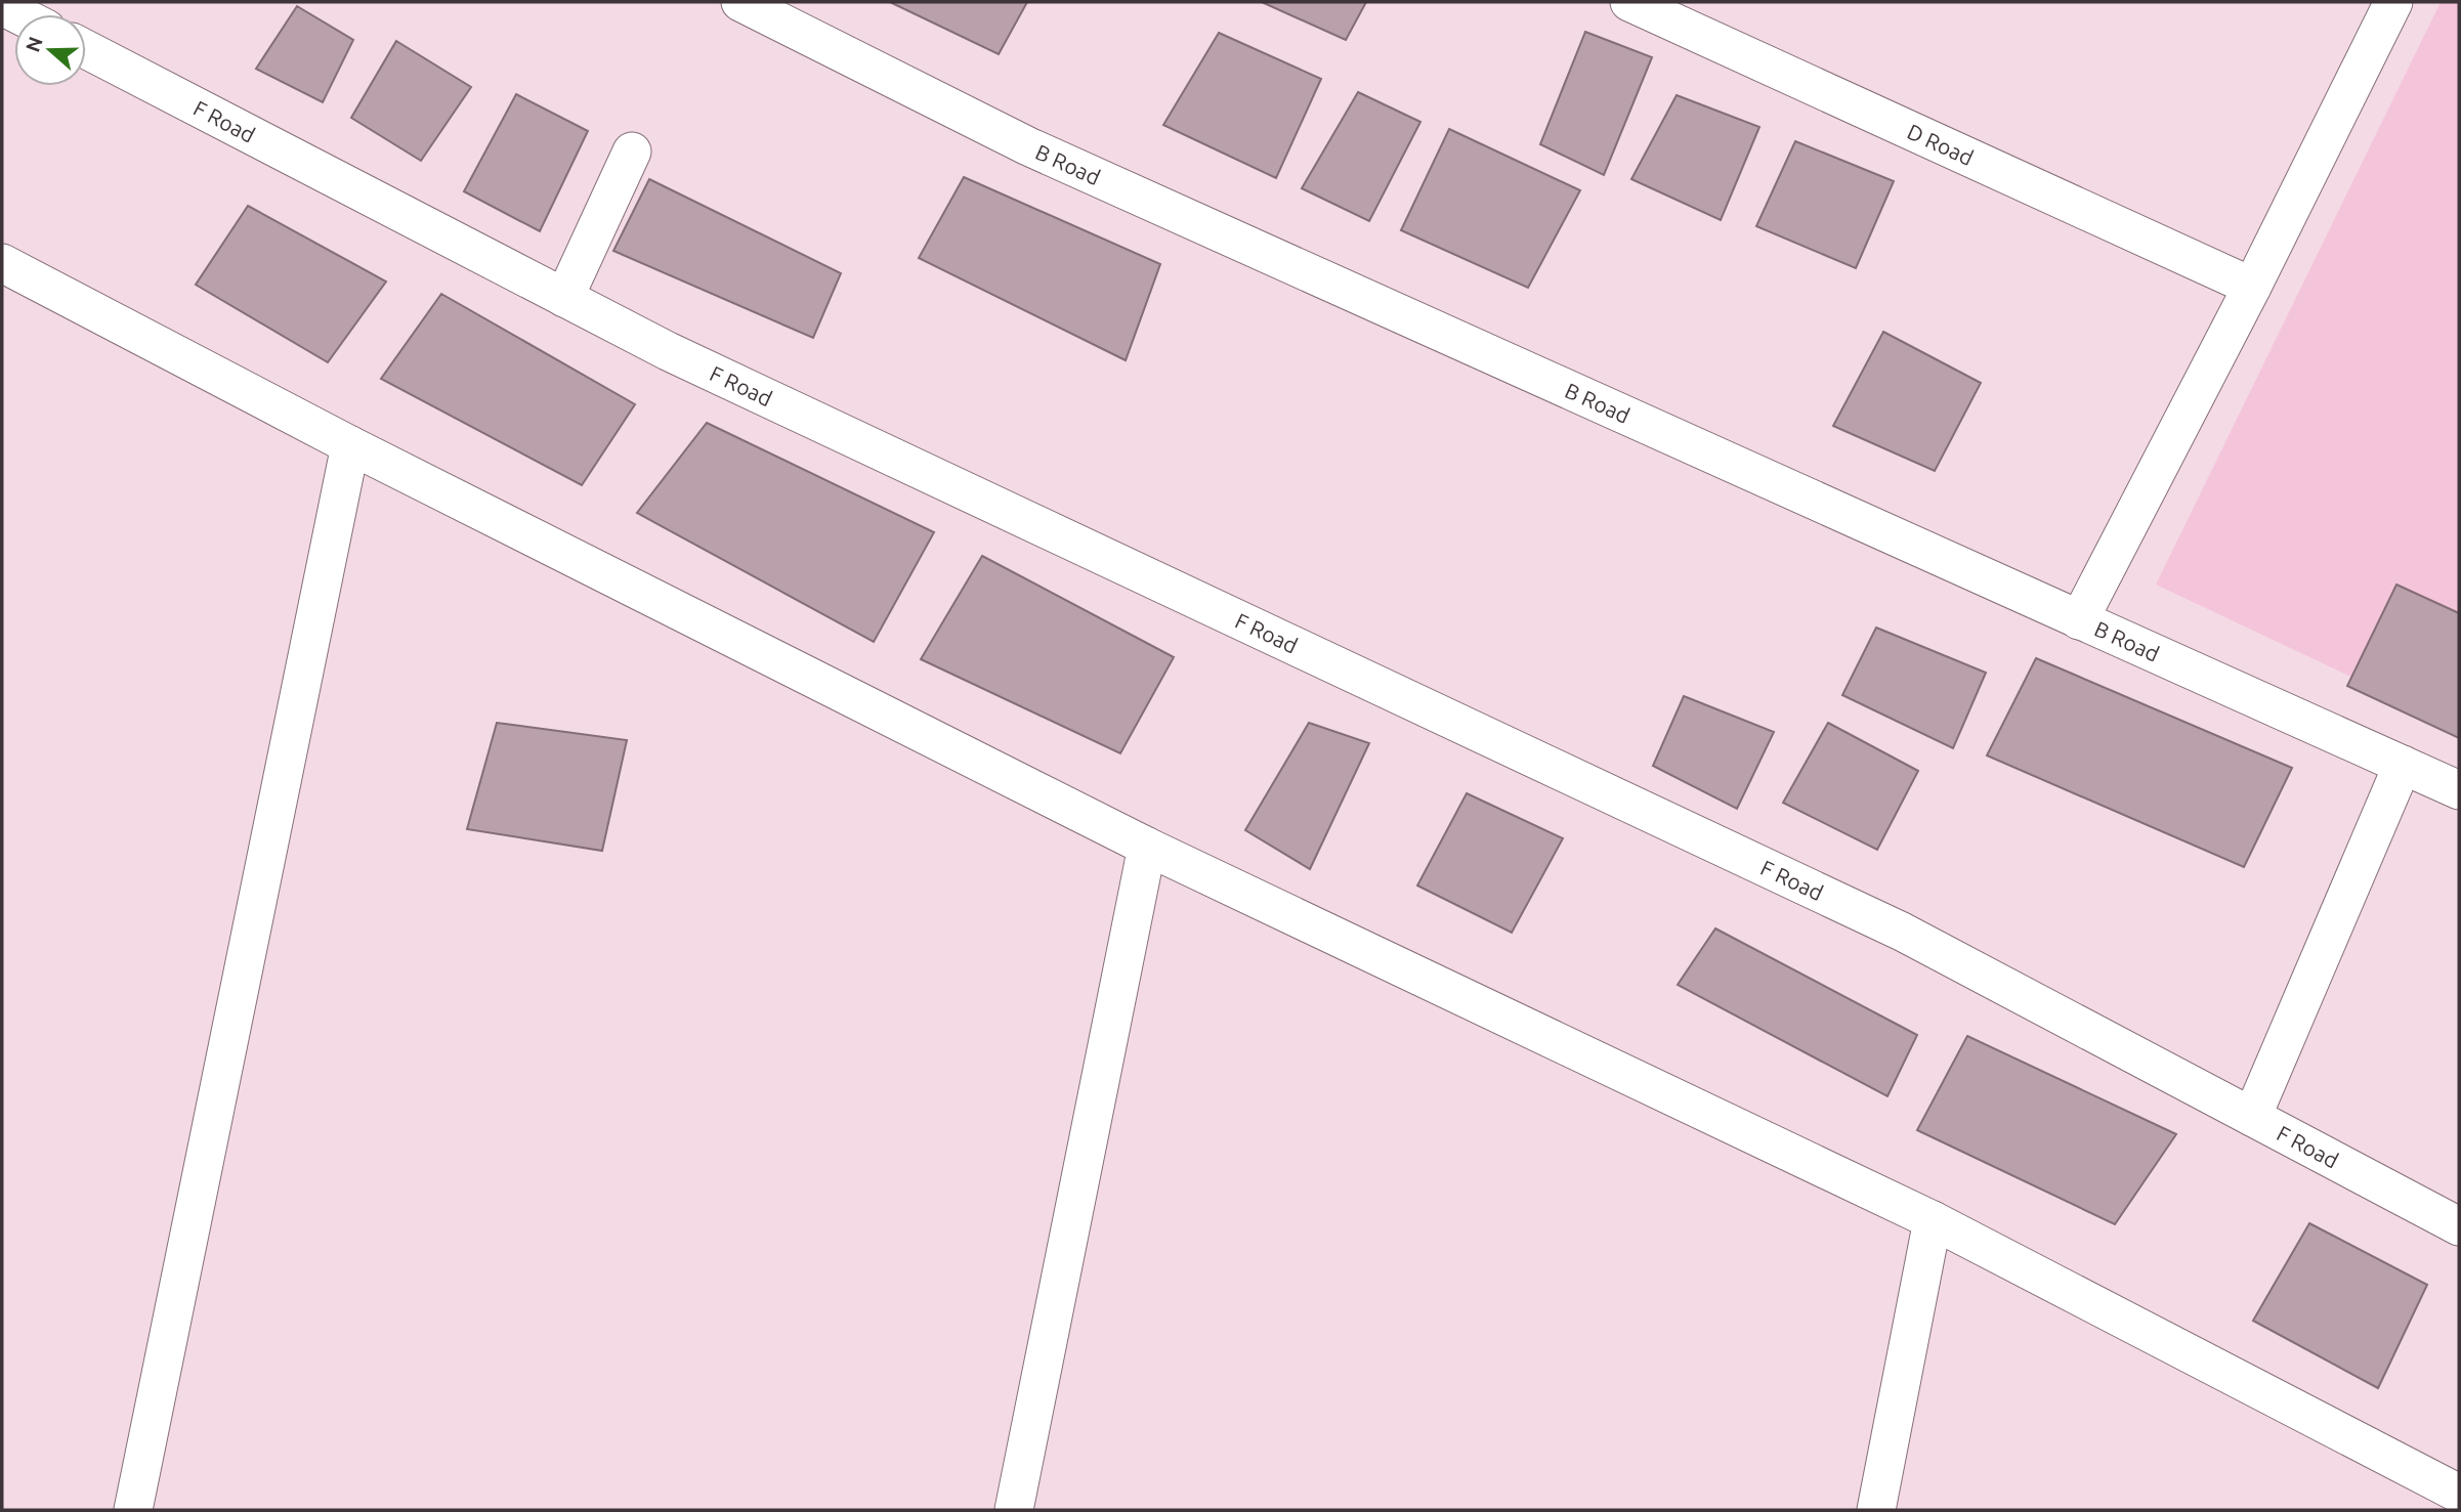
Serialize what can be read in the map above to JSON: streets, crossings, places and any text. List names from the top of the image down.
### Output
{
  "streets": {
    "street": ["F Road", "D Road", "B Road"]
  },
  "north": "left"
}
